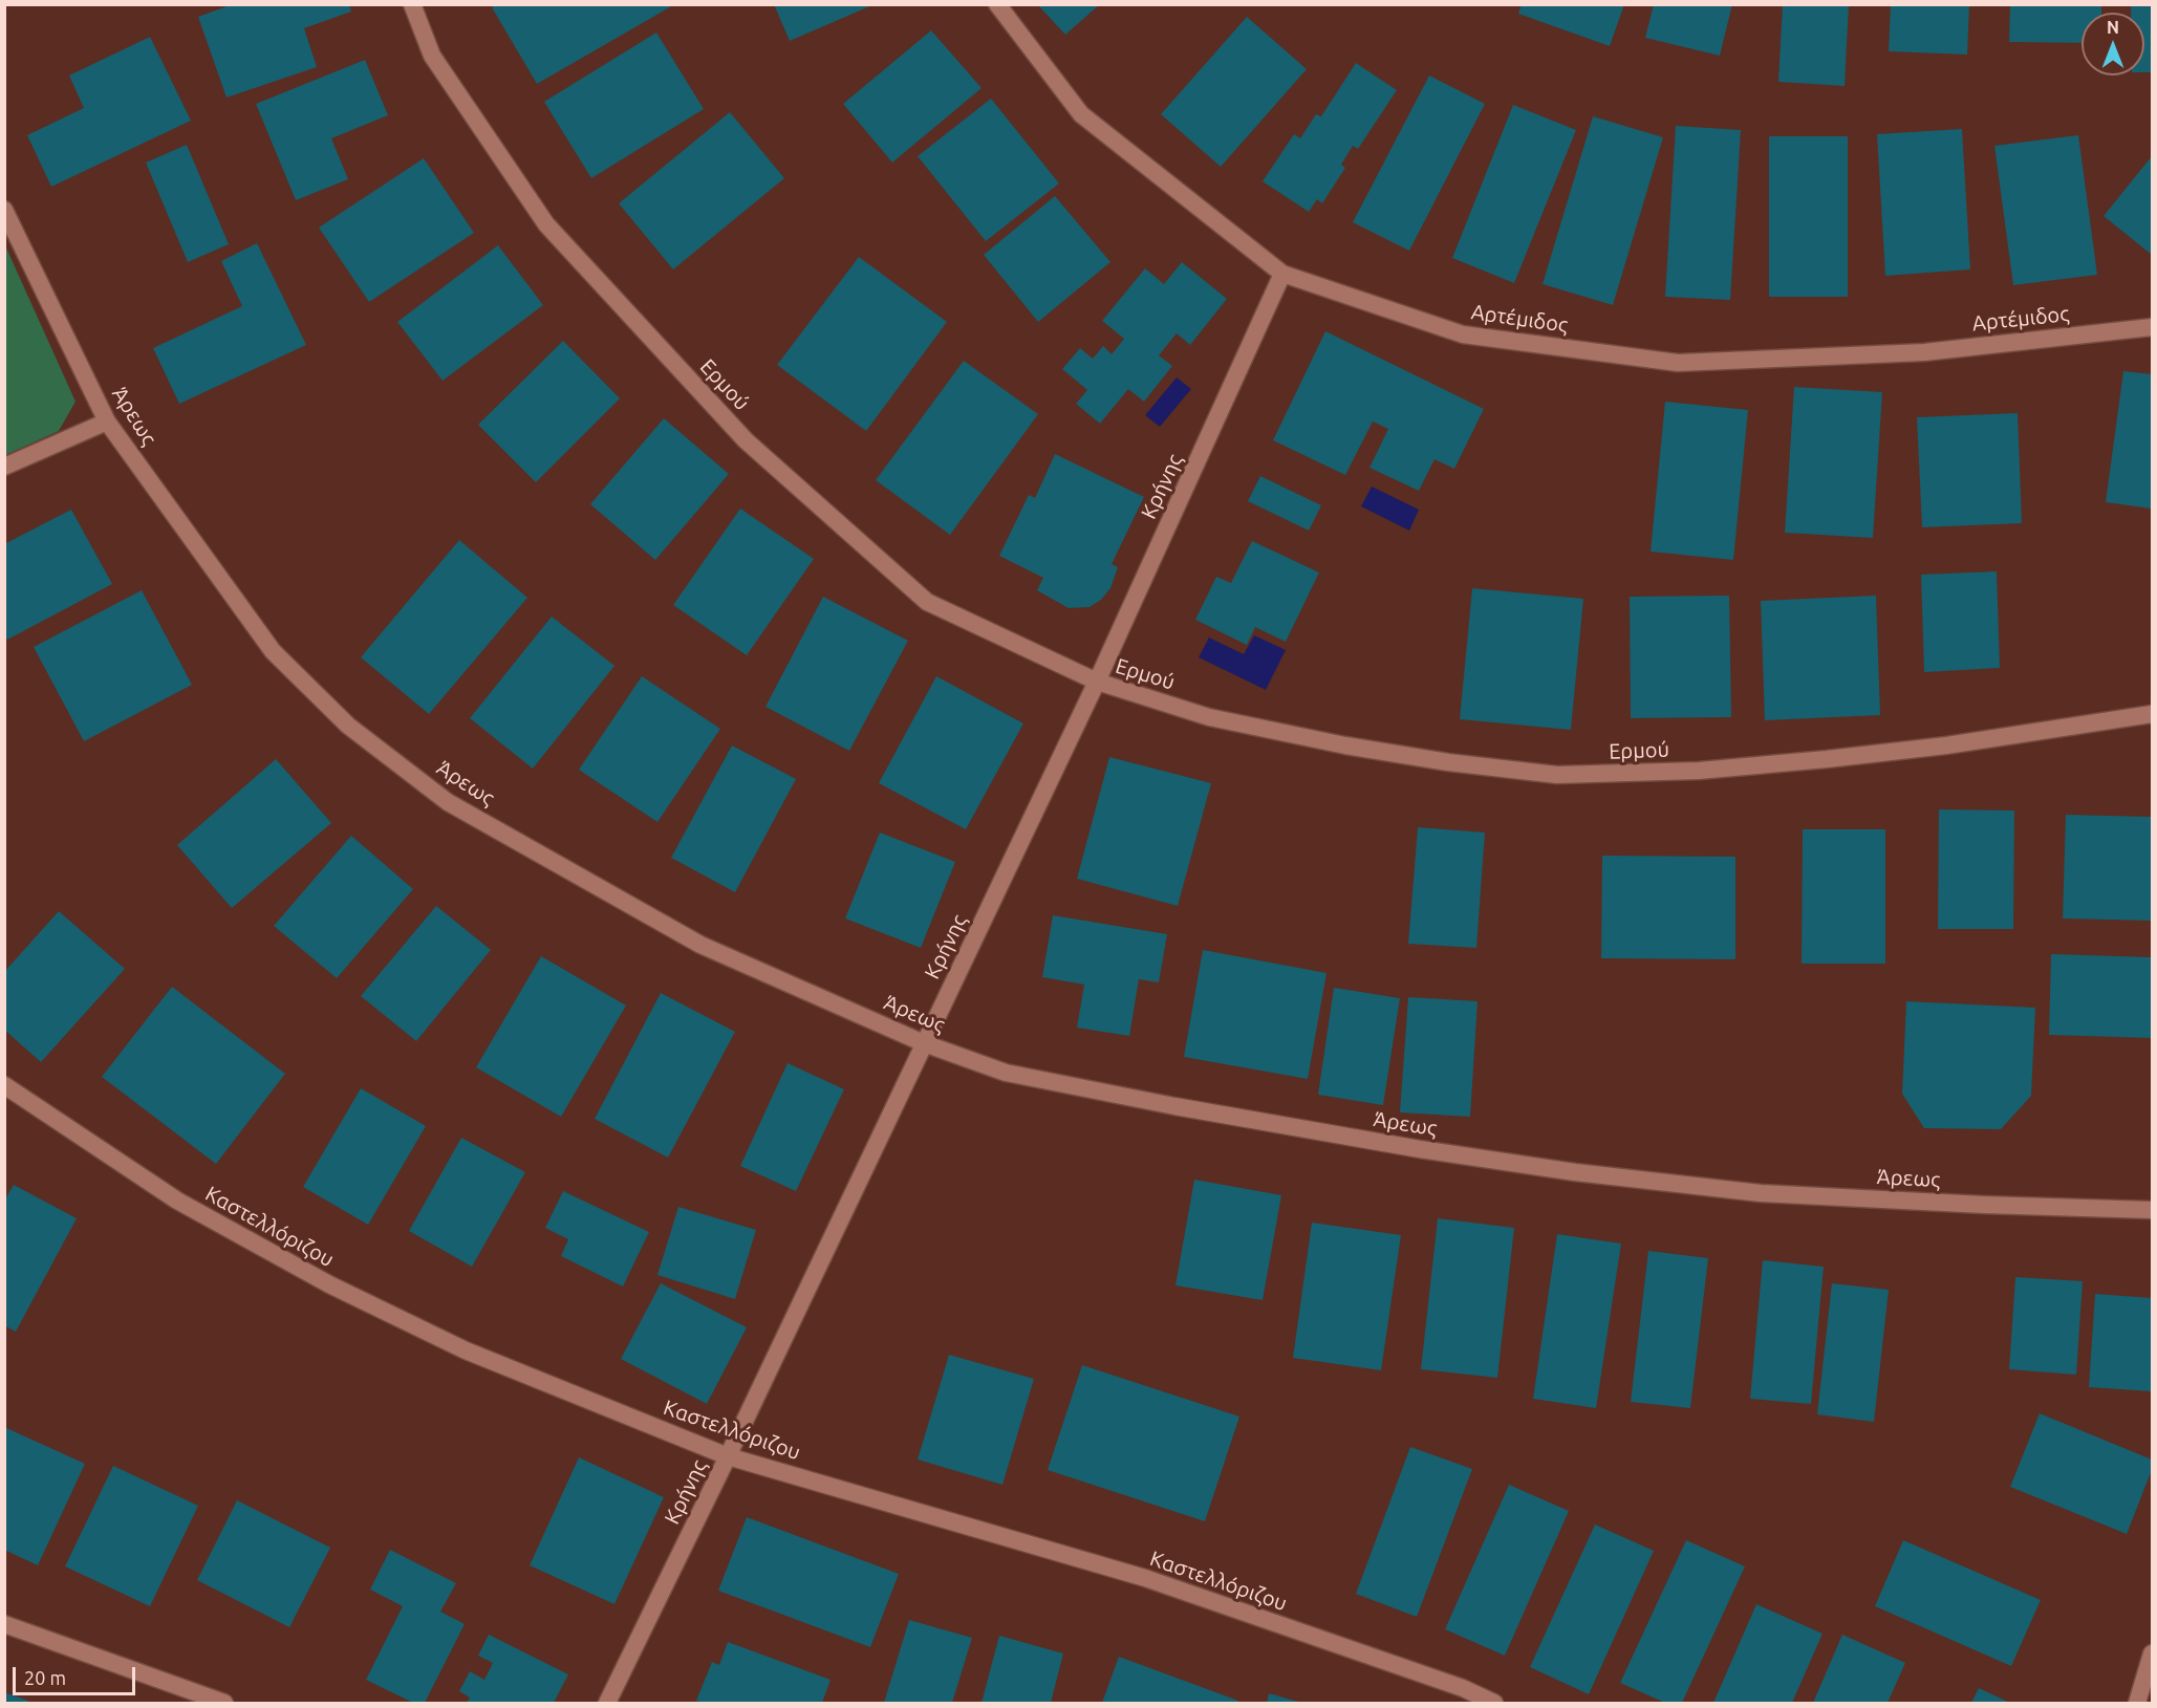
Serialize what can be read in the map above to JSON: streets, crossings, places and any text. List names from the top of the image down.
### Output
{
  "streets": {
    "street": [
      "Αρτέμιδος",
      "Ερμού",
      "Άρεως",
      "Κρήνης",
      "Καστελλόριζου"
    ]
  },
  "crossings": [
    ["Αρτέμιδος", "Κρήνης"],
    ["Ερμού", "Κρήνης"],
    ["Άρεως", "Κρήνης"],
    ["Κρήνης", "Καστελλόριζου"]
  ],
  "scale_bar": "20 m",
  "north": "top"
}
